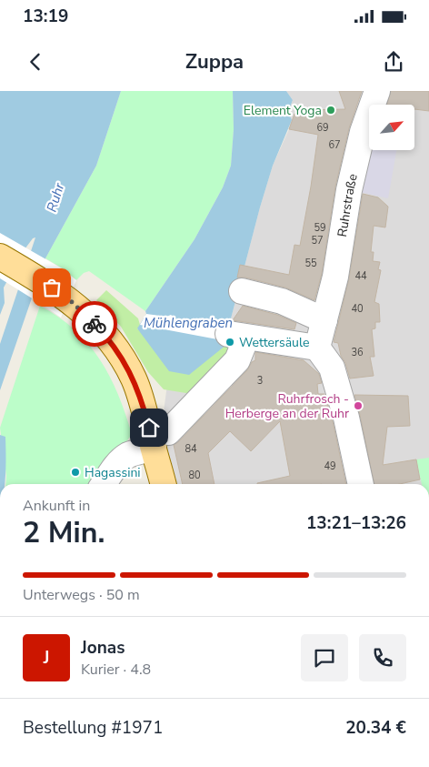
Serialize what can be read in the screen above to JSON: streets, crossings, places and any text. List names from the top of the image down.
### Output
{
  "streets": {
    "street": ["Ruhrstraße"]
  },
  "water": ["Ruhr", "Mühlengraben"],
  "places": [
    "Element Yoga",
    "Wettersäule",
    "Ruhrfrosch - Herberge an der Ruhr",
    "Hagassini"
  ],
  "house_numbers": [
    "69",
    "67",
    "59",
    "57",
    "55",
    "44",
    "40",
    "36",
    "3",
    "84",
    "49",
    "80"
  ],
  "north": "top right",
  "page": {
    "status": "13:19",
    "header": "Zuppa",
    "heading": ["2 Min.", "Ankunft in", "13:21–13:26"],
    "panel": [
      "Jonas",
      "Kurier · 4.8",
      "Bestellung #1971",
      "20.34 €"
    ],
    "bar": "Unterwegs · 50 m",
    "round": "J"
  }
}
